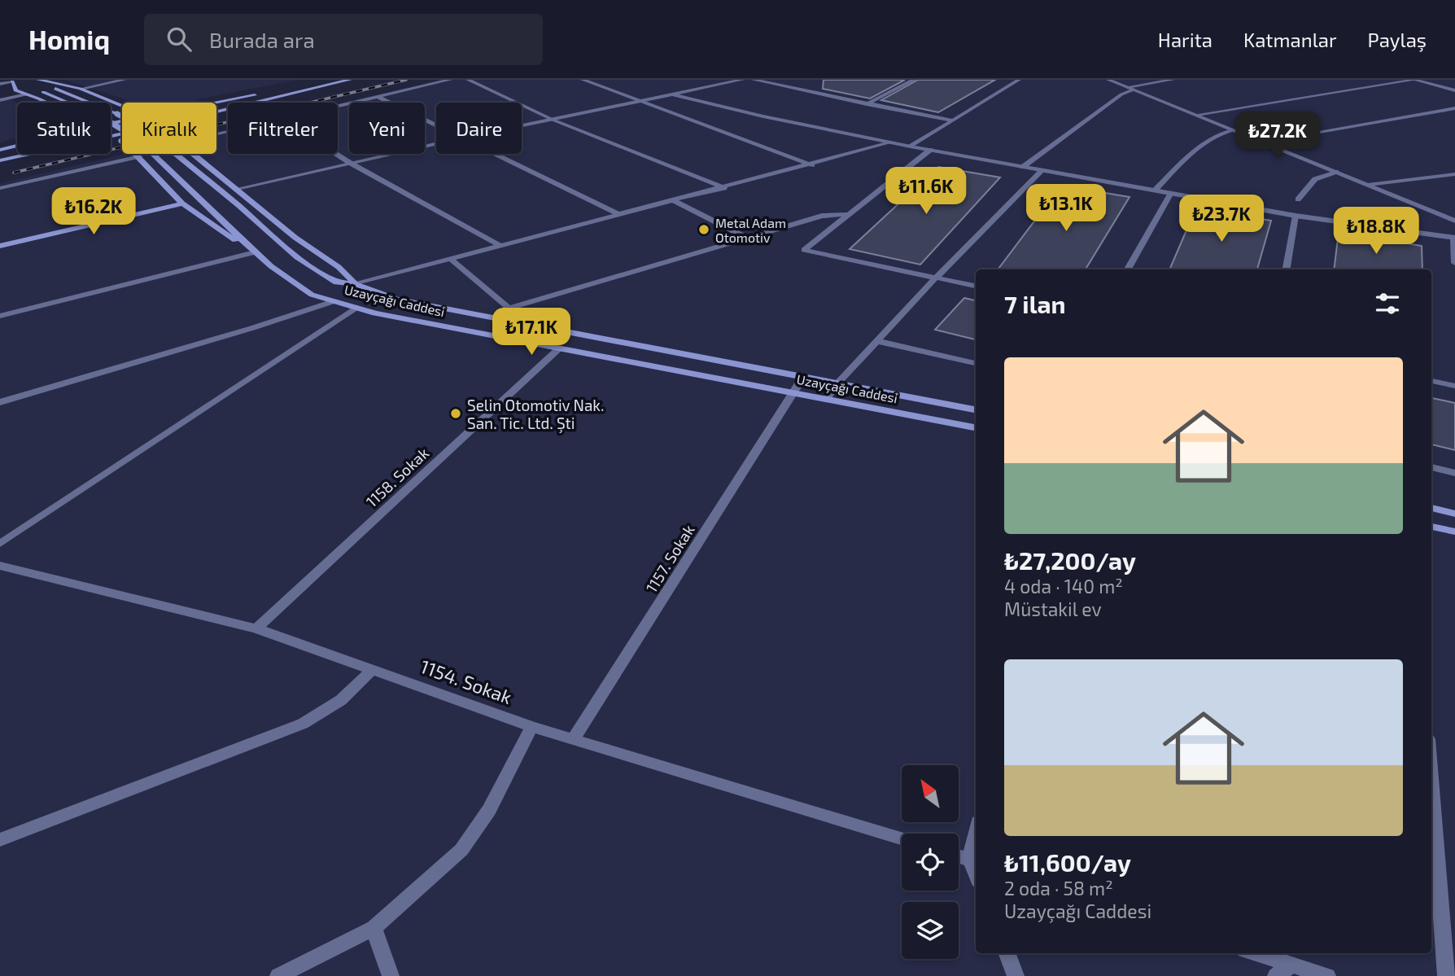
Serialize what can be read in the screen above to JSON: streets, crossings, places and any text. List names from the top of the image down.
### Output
{
  "streets": {
    "main road": ["Uzayçağı Caddesi"],
    "street": ["1158. Sokak", "1157. Sokak", "1154. Sokak"]
  },
  "crossings": [
    ["Uzayçağı Caddesi", "1158. Sokak"],
    ["Uzayçağı Caddesi", "1157. Sokak"],
    ["1158. Sokak", "1154. Sokak"],
    ["1157. Sokak", "1154. Sokak"]
  ],
  "places": ["Metal Adam Otomotiv", "Selin Otomotiv Nak. San. Tic. Ltd. Şti"],
  "north": "top left",
  "page": {
    "header": "Homiq",
    "search": "Burada ara",
    "nav": ["Harita", "Katmanlar", "Paylaş"],
    "chip": [
      "Satılık",
      "Kiralık",
      "Filtreler",
      "Yeni",
      "Daire"
    ],
    "price": [
      "₺27.2K",
      "₺11.6K",
      "₺13.1K",
      "₺16.2K",
      "₺23.7K",
      "₺18.8K",
      "₺17.1K"
    ],
    "heading": "7 ilan",
    "list": [
      {
        "name": "₺27,200/ay",
        "note": "4 oda · 140 m² · Müstakil ev"
      },
      {
        "name": "₺11,600/ay",
        "note": "2 oda · 58 m² · Uzayçağı Caddesi"
      }
    ]
  }
}
